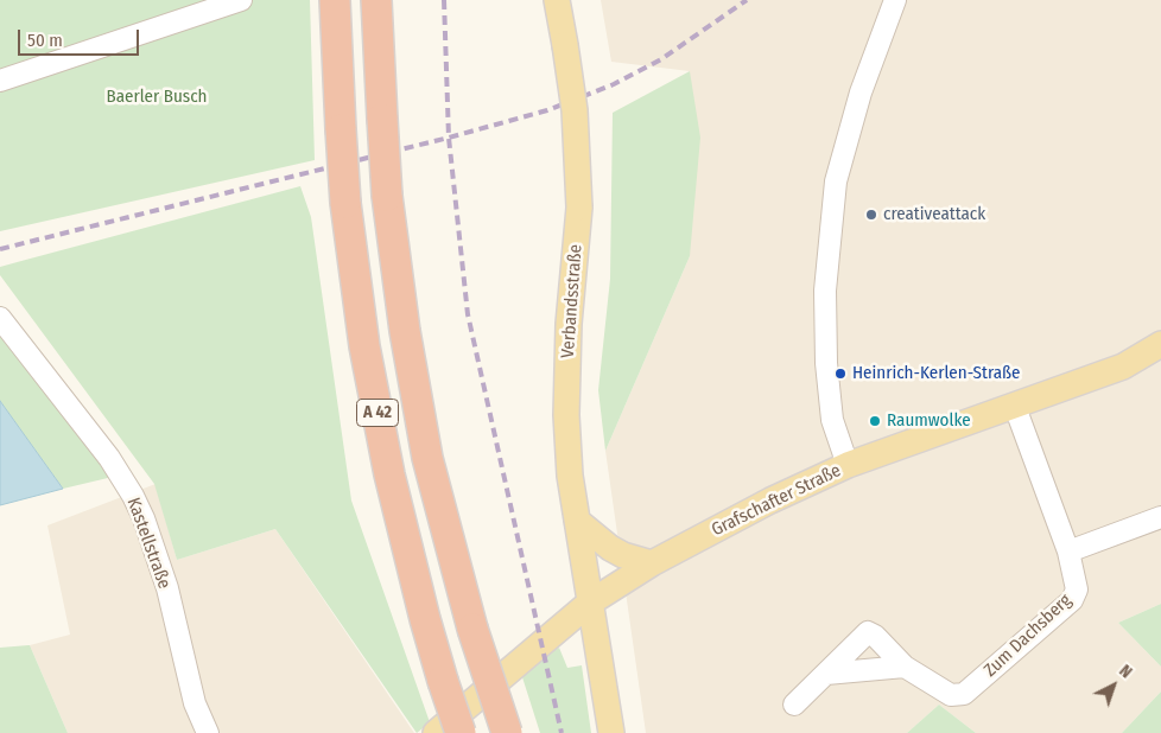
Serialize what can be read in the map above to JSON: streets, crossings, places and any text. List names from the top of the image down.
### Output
{
  "streets": {
    "highway": ["A 42"],
    "main road": ["Verbandsstraße", "Grafschafter Straße"],
    "street": ["Kastellstraße", "Zum Dachsberg"]
  },
  "crossings": [
    ["Verbandsstraße", "Grafschafter Straße"],
    ["Grafschafter Straße", "Zum Dachsberg"]
  ],
  "parks": ["Baerler Busch"],
  "places": ["creativeattack", "Heinrich-Kerlen-Straße", "Raumwolke"],
  "scale_bar": "50 m",
  "north": "top right"
}
